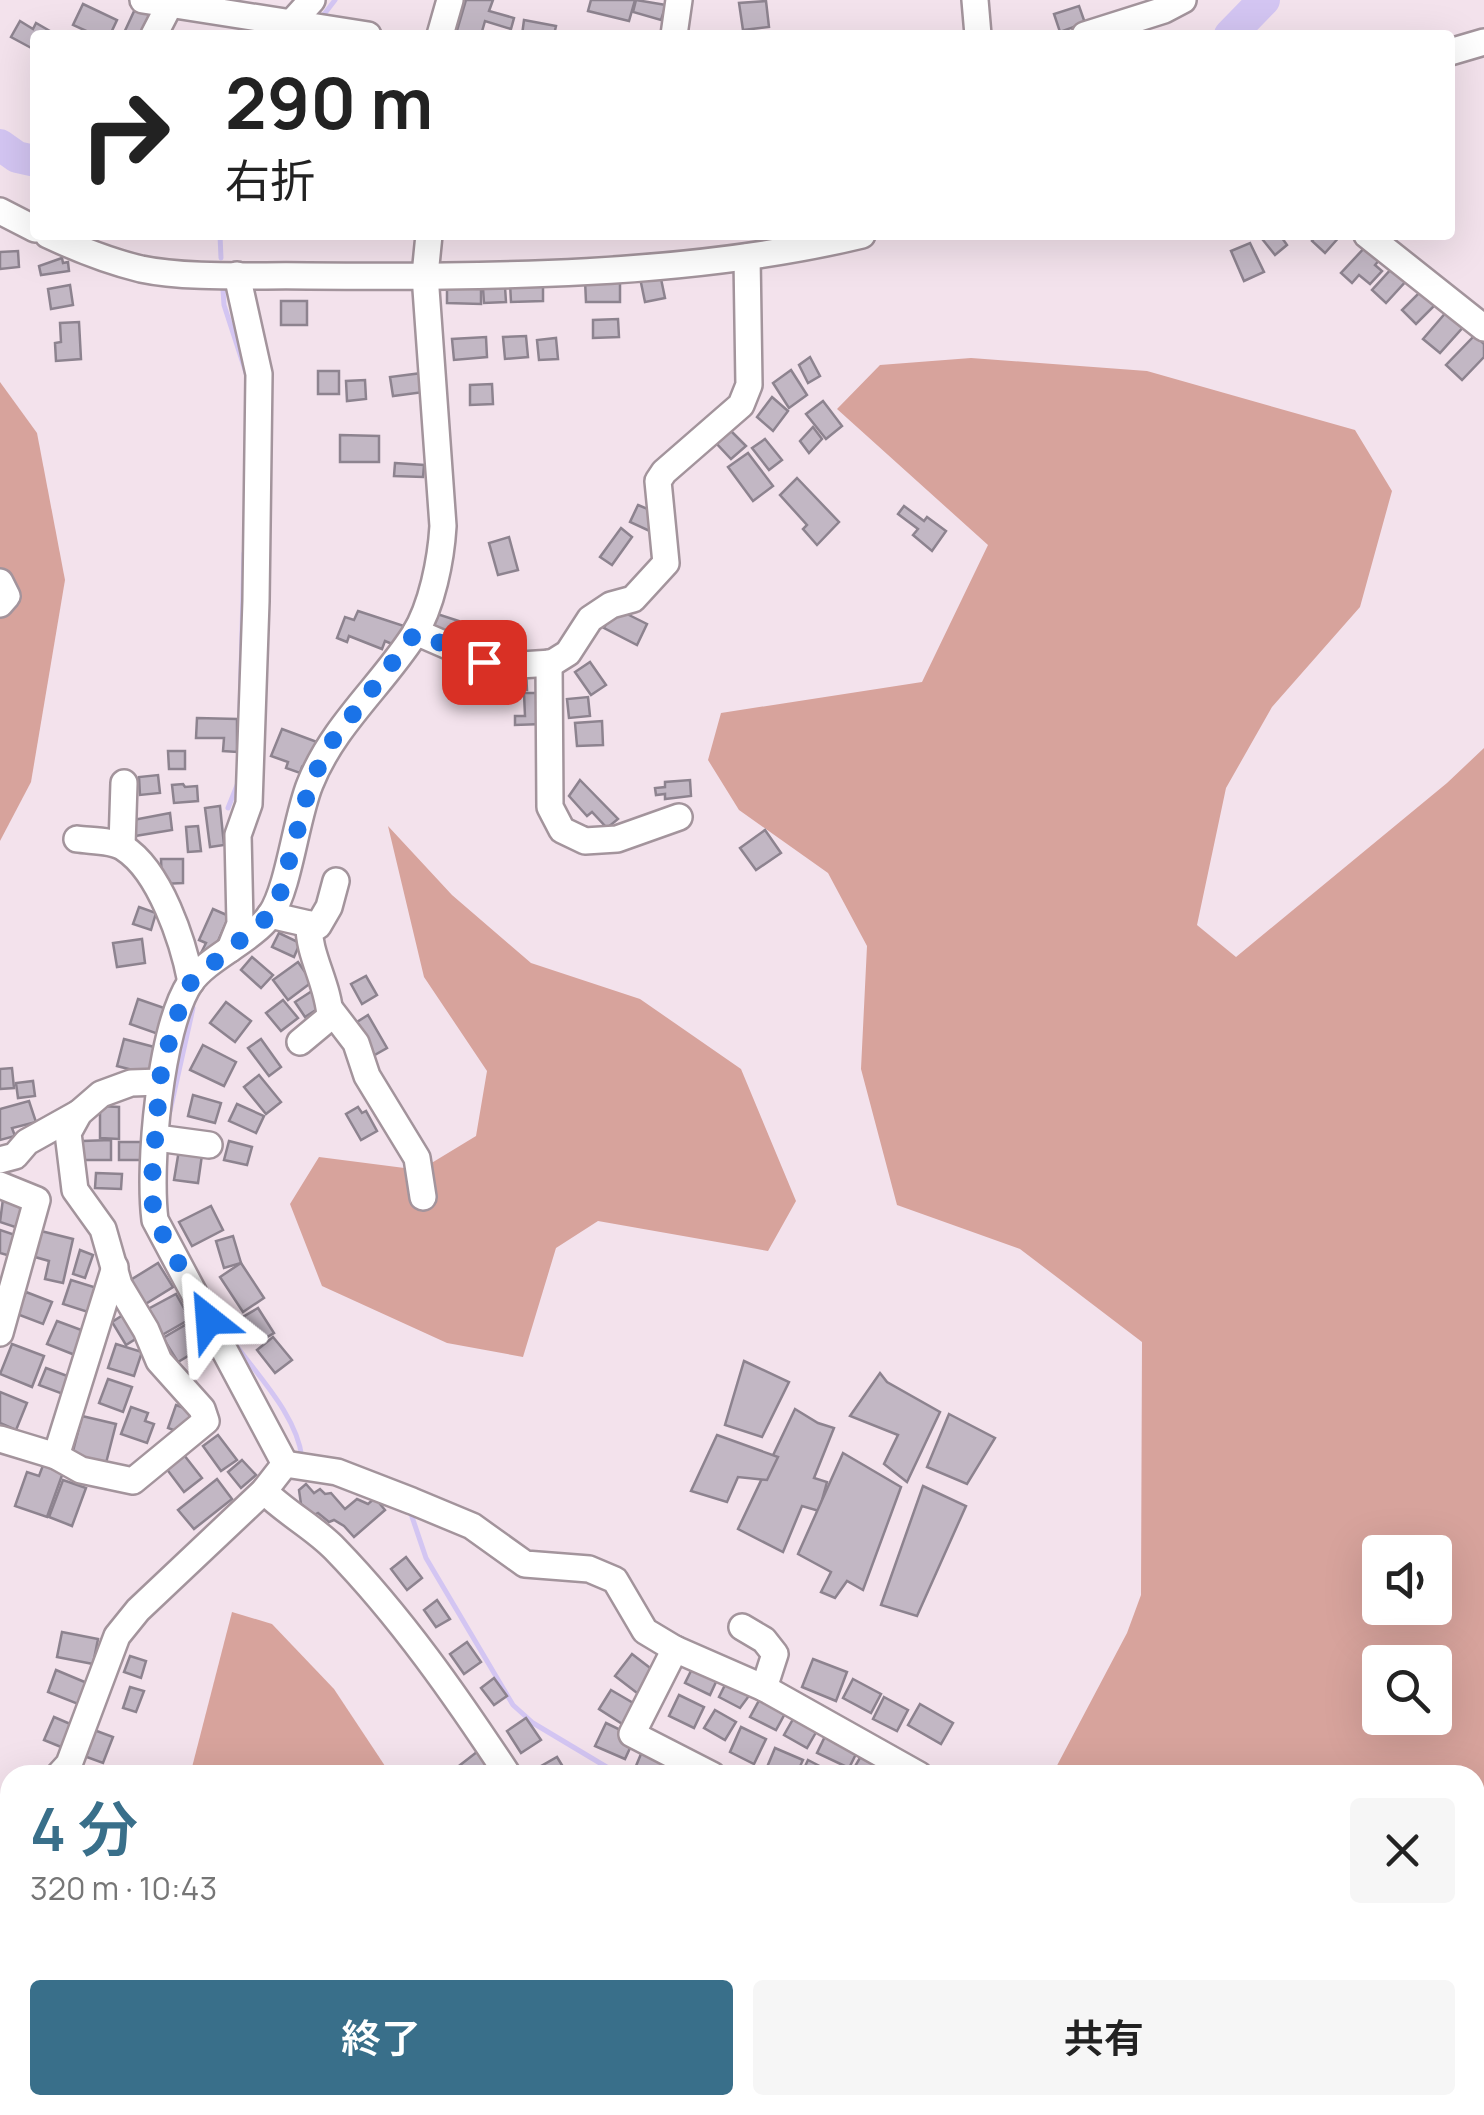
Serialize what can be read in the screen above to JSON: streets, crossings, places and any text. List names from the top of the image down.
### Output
{
  "page": {
    "turn": ["290 m", "右折"],
    "heading": ["4 分", "320 m · 10:43"],
    "buttons": ["終了", "共有"]
  }
}
